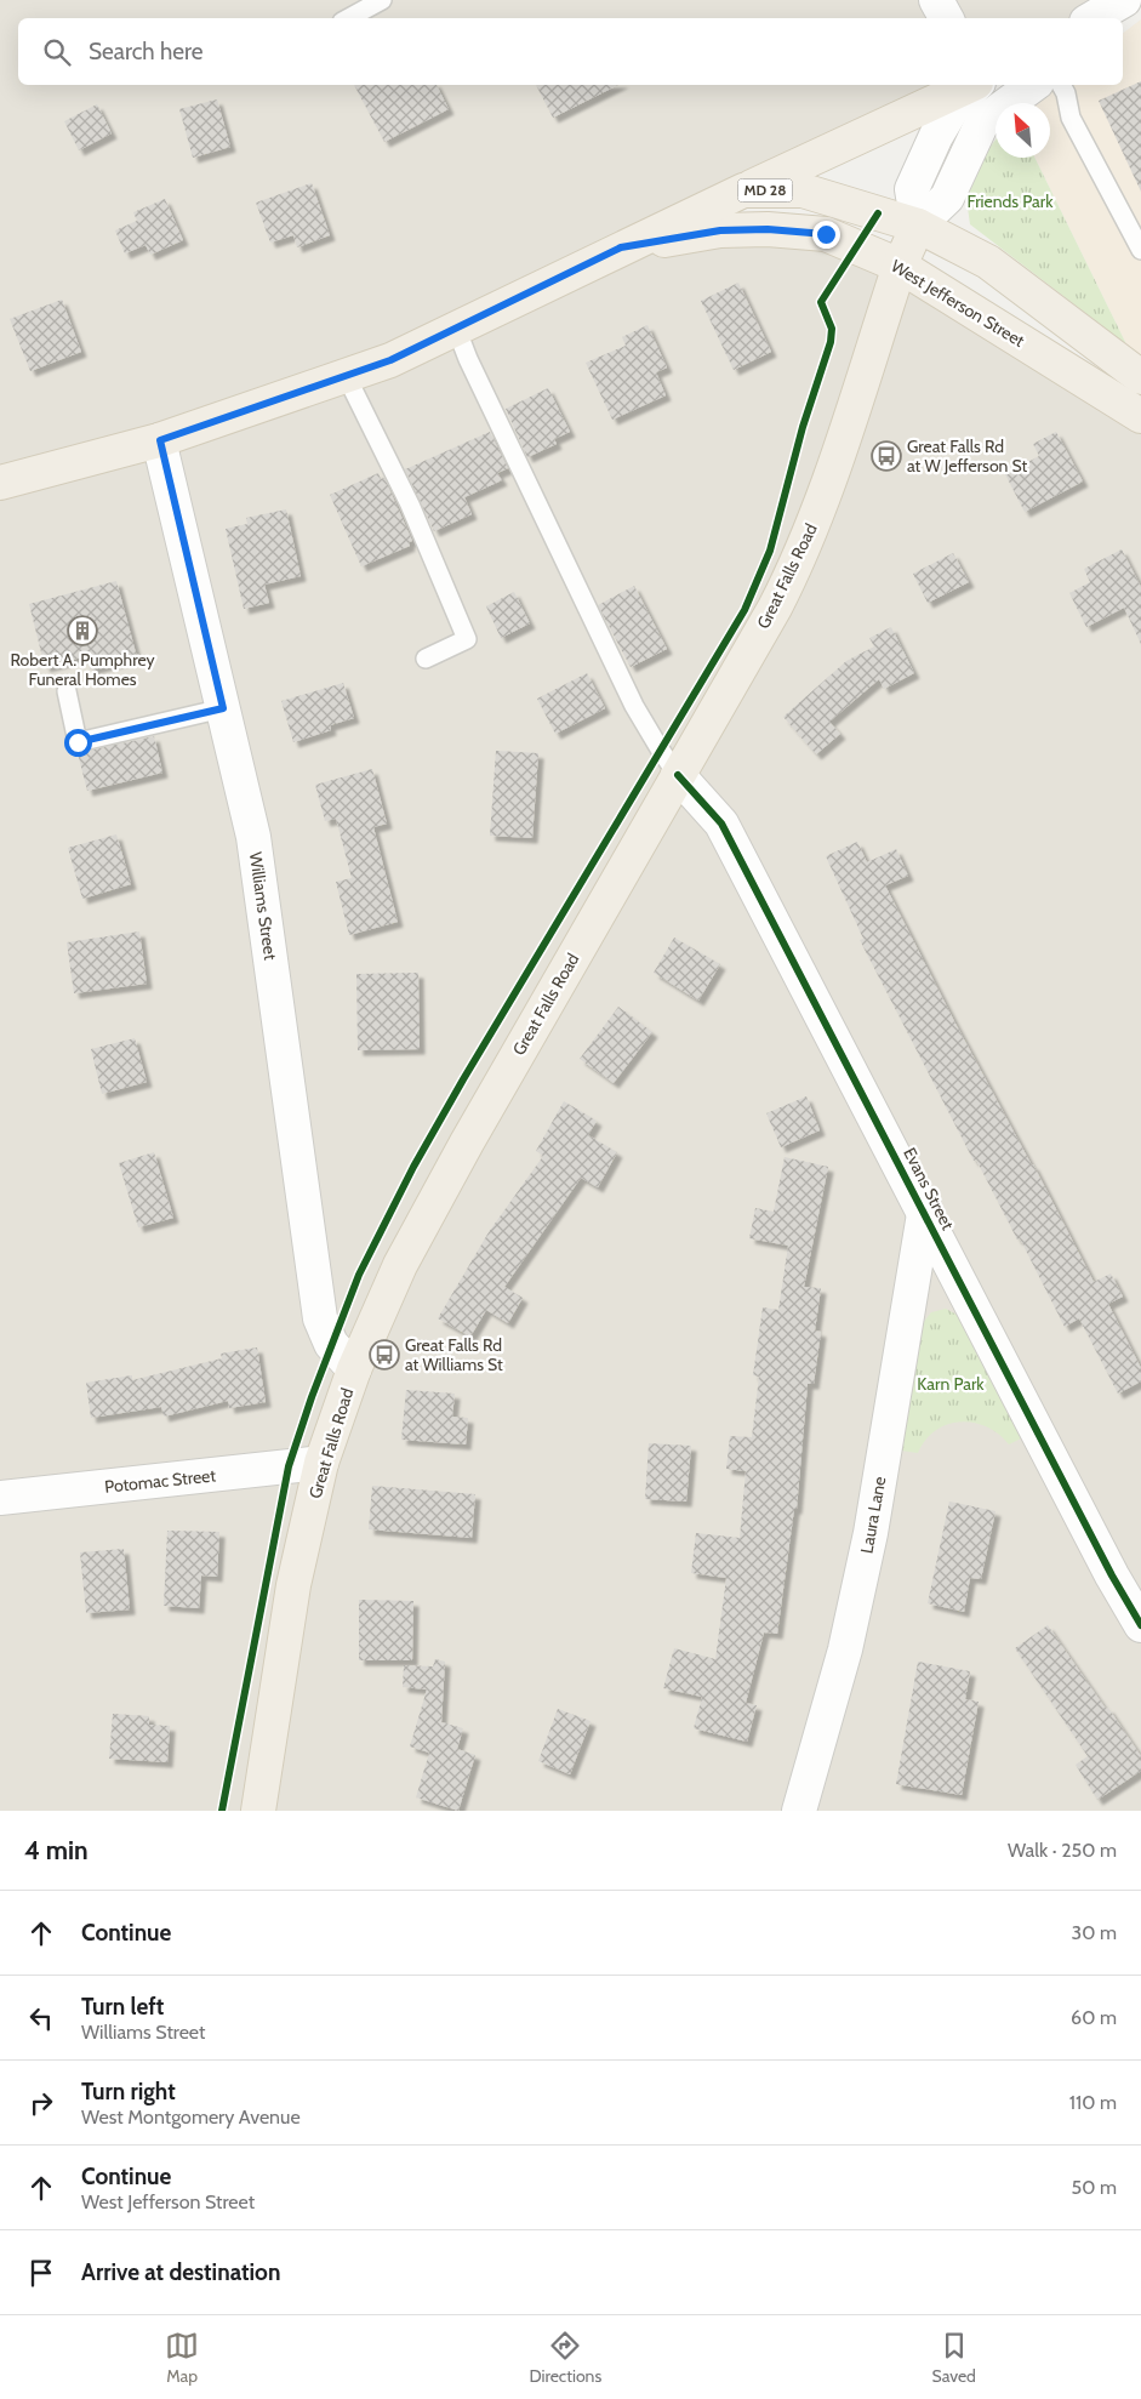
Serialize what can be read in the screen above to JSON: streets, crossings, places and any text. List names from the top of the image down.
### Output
{
  "streets": {
    "main road": ["MD 28", "West Jefferson Street", "Great Falls Road"],
    "street": [
      "Williams Street",
      "Evans Street",
      "Potomac Street",
      "Laura Lane"
    ]
  },
  "crossings": [
    ["MD 28", "West Jefferson Street"],
    ["MD 28", "Great Falls Road"],
    ["MD 28", "Williams Street"],
    ["West Jefferson Street", "Great Falls Road"],
    ["Great Falls Road", "Williams Street"],
    ["Great Falls Road", "Evans Street"],
    ["Great Falls Road", "Potomac Street"],
    ["Evans Street", "Laura Lane"]
  ],
  "parks": ["Friends Park", "Karn Park"],
  "places": {
    "bus stop": ["Great Falls Rd at W Jefferson St", "Great Falls Rd at Williams St"],
    "building": ["Robert A. Pumphrey Funeral Homes"]
  },
  "north": "top left",
  "page": {
    "search": "Search here",
    "heading": ["4 min", "Walk · 250 m"],
    "list": [
      ["Continue", "30 m"],
      ["Turn left", "Williams Street", "60 m"],
      ["Turn right", "West Montgomery Avenue", "110 m"],
      ["Continue", "West Jefferson Street", "50 m"],
      "Arrive at destination"
    ],
    "nav": ["Map", "Directions", "Saved"]
  }
}
